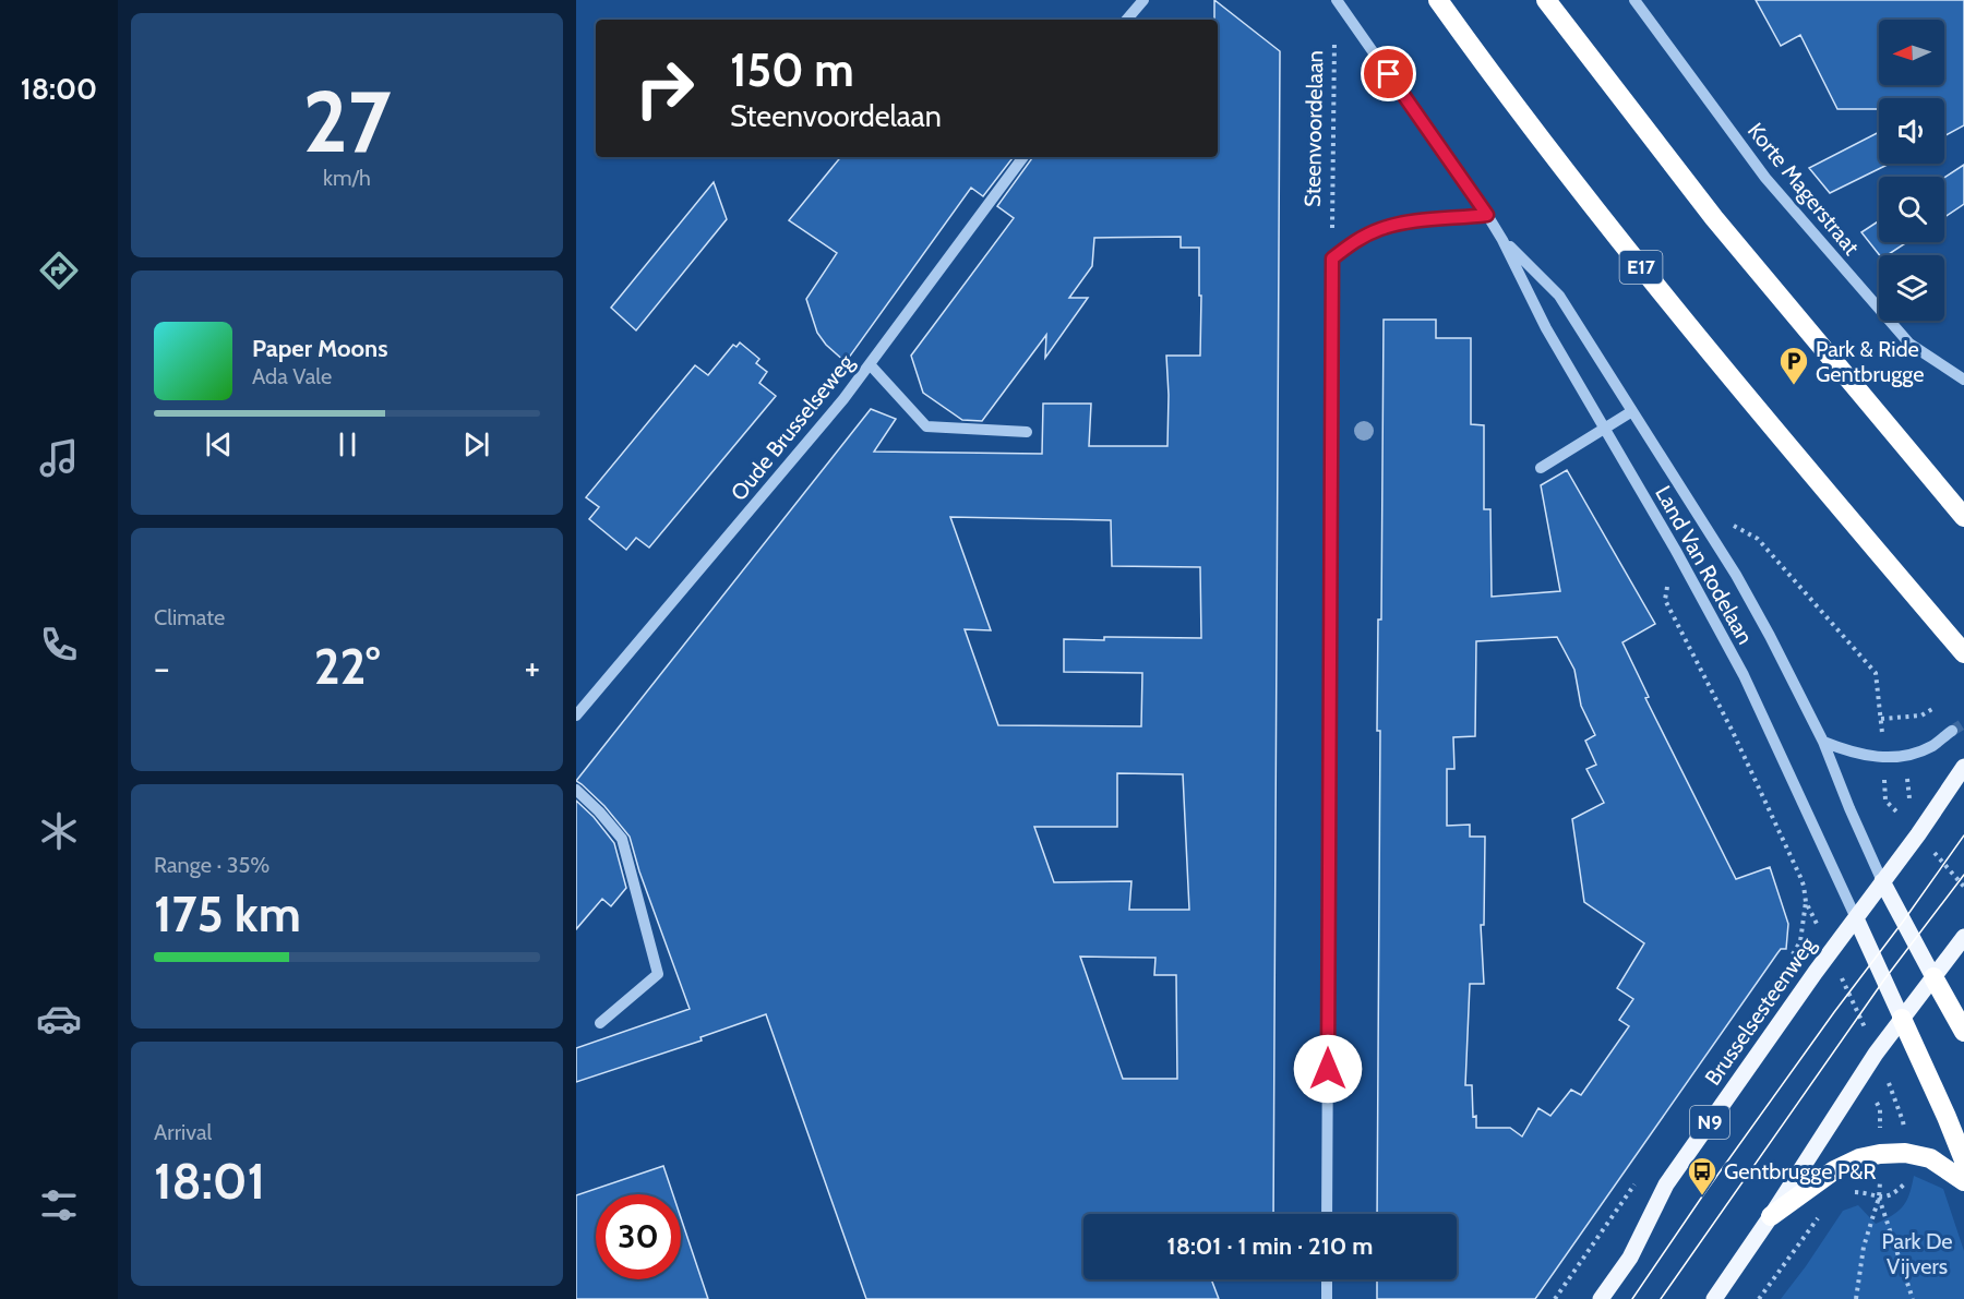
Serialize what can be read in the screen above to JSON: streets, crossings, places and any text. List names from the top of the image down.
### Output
{
  "streets": {
    "highway": ["E17"],
    "main road": ["Brusselsesteenweg", "N9"],
    "street": ["Korte Magerstraat", "Oude Brusselseweg", "Land Van Rodelaan"],
    "path": ["Steenvoordelaan"]
  },
  "crossings": [
    ["Land Van Rodelaan", "Brusselsesteenweg"]
  ],
  "parks": ["Park De Vijvers"],
  "places": {
    "parking": ["Park & Ride Gentbrugge"],
    "bus stop": ["Gentbrugge P&R"]
  },
  "north": "left",
  "page": {
    "tabs": "18:00",
    "tile": [
      ["27", "km/h"],
      "Climate",
      ["Range · 35%", "175 km"],
      ["Arrival", "18:01"]
    ],
    "turn": ["150 m", "Steenvoordelaan"],
    "song": ["Paper Moons", "Ada Vale"],
    "heat": ["−", "22°", "+"],
    "limit": "30",
    "trip": "18:01 · 1 min · 210 m"
  }
}
